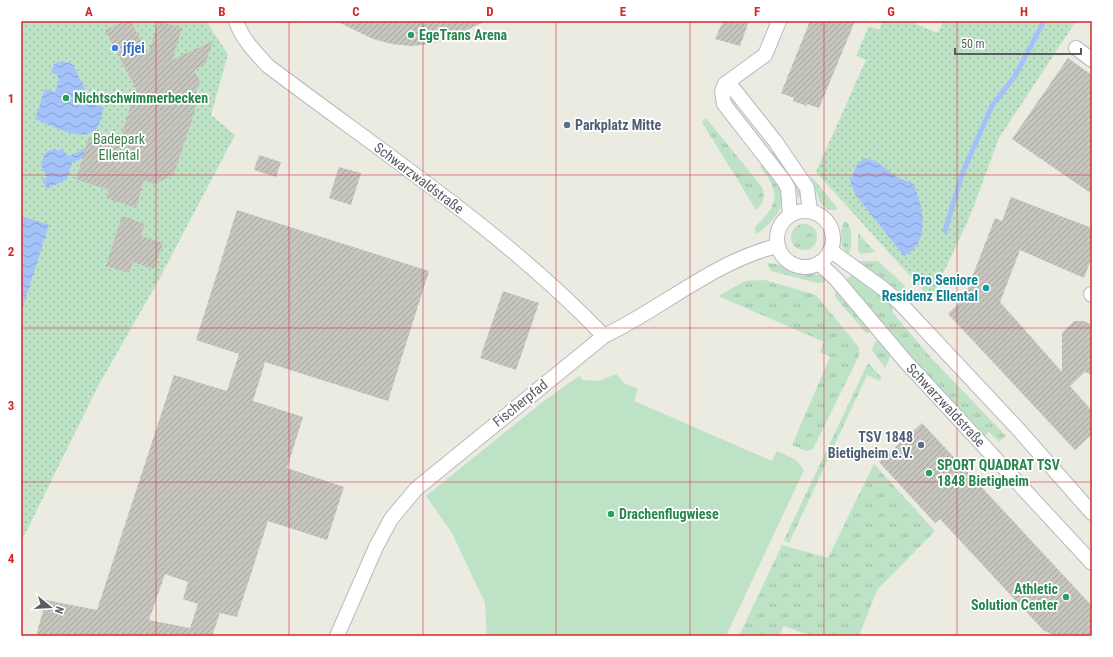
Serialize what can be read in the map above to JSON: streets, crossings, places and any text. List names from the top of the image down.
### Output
{
  "streets": {
    "street": ["Schwarzwaldstraße", "Fischerpfad"]
  },
  "crossings": [
    ["Schwarzwaldstraße", "Fischerpfad"]
  ],
  "parks": ["Badepark Ellental"],
  "places": [
    "EgeTrans Arena",
    "jfjei",
    "Nichtschwimmerbecken",
    "Parkplatz Mitte",
    "Pro Seniore Residenz Ellental",
    "TSV 1848 Bietigheim e.V.",
    "SPORT QUADRAT TSV 1848 Bietigheim",
    "Drachenflugwiese",
    "Athletic Solution Center"
  ],
  "scale_bar": "50 m",
  "north": "right",
  "grid": {
    "columns": [
      "A",
      "B",
      "C",
      "D",
      "E",
      "F",
      "G",
      "H"
    ],
    "rows": [
      "1",
      "2",
      "3",
      "4"
    ]
  }
}
